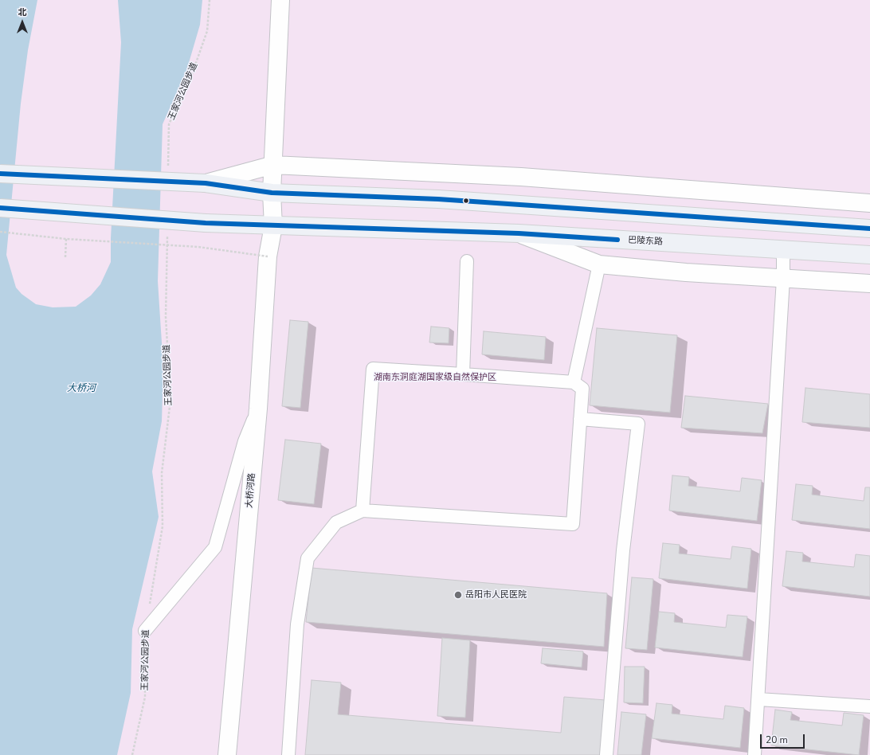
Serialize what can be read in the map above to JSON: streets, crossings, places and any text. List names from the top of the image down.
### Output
{
  "streets": {
    "main road": ["巴陵东路"],
    "street": ["大桥河路"],
    "path": ["王家河公园步道"]
  },
  "crossings": [
    ["巴陵东路", "大桥河路"]
  ],
  "water": ["大桥河"],
  "parks": ["湖南东洞庭湖国家级自然保护区"],
  "places": ["岳阳市人民医院"],
  "scale_bar": "20 m",
  "north": "top"
}
